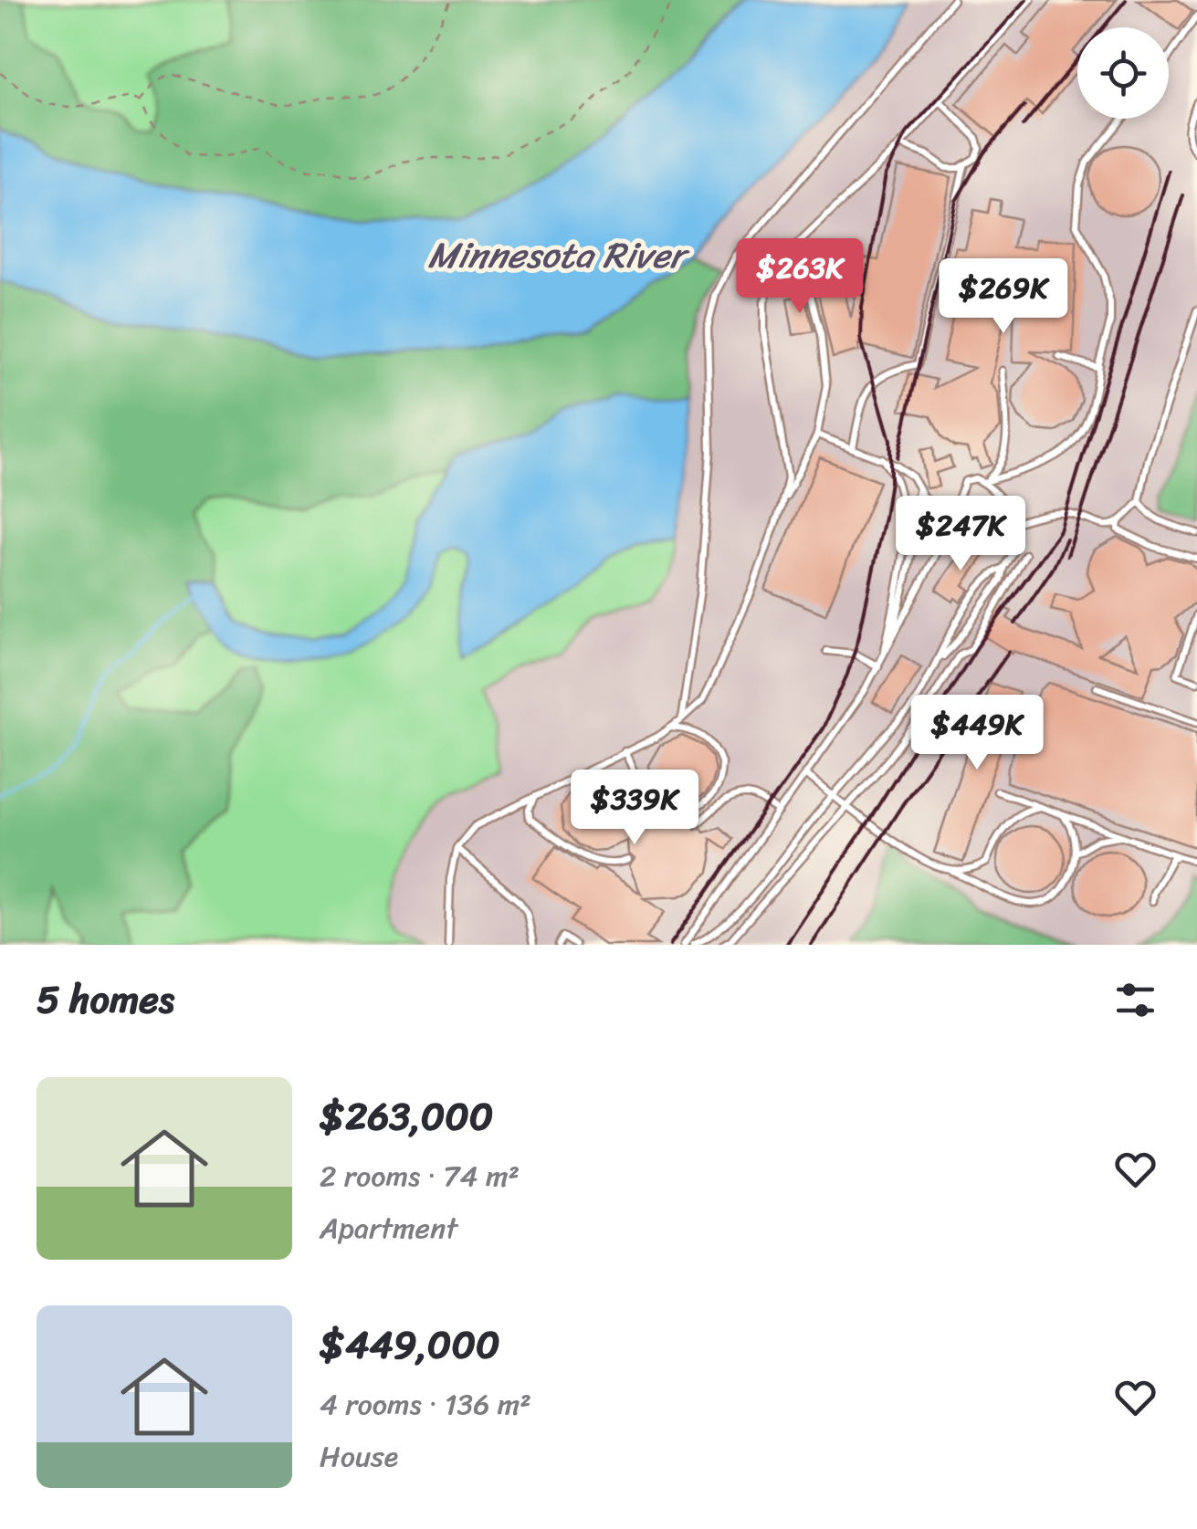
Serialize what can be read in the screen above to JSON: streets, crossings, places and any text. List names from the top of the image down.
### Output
{
  "water": ["Minnesota River"],
  "page": {
    "price": [
      "$263K",
      "$269K",
      "$247K",
      "$449K",
      "$339K"
    ],
    "heading": "5 homes",
    "list": [
      {
        "name": "$263,000",
        "note": "2 rooms · 74 m² · Apartment"
      },
      {
        "name": "$449,000",
        "note": "4 rooms · 136 m² · House"
      }
    ]
  }
}
